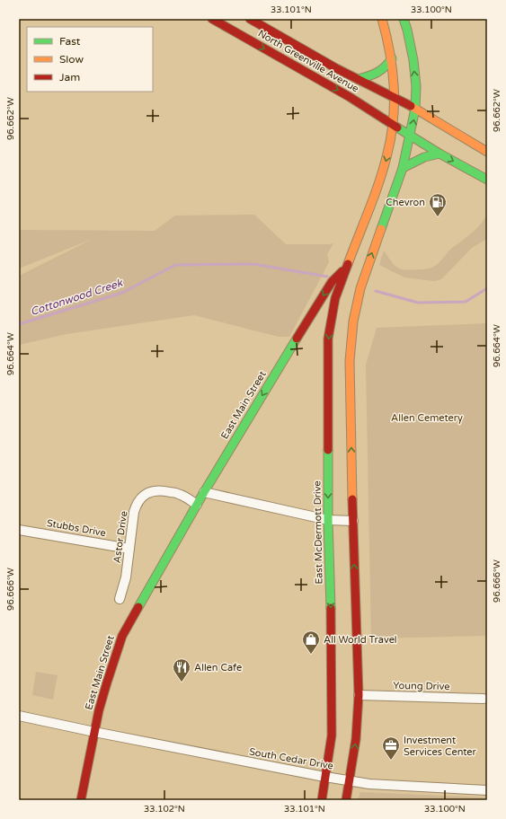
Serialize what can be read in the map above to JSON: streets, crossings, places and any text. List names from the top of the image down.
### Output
{
  "streets": {
    "main road": ["North Greenville Avenue", "East Main Street", "East McDermott Drive"],
    "street": [
      "Stubbs Drive",
      "Astor Drive",
      "Young Drive",
      "South Cedar Drive"
    ]
  },
  "crossings": [
    ["North Greenville Avenue", "East Main Street"],
    ["East Main Street", "East McDermott Drive"],
    ["East Main Street", "Astor Drive"],
    ["East Main Street", "South Cedar Drive"],
    ["Stubbs Drive", "Astor Drive"],
    ["East McDermott Drive", "South Cedar Drive"]
  ],
  "water": ["Cottonwood Creek"],
  "parks": ["Allen Cemetery"],
  "places": {
    "fuel station": ["Chevron"],
    "shop": ["All World Travel"],
    "restaurant": ["Allen Cafe"],
    "office": ["Investment Services Center"]
  },
  "legend": ["Fast", "Slow", "Jam"],
  "coordinates": [
    "33.101°N",
    "33.100°N",
    "96.662°W",
    "96.664°W",
    "96.666°W",
    "33.102°N"
  ]
}
